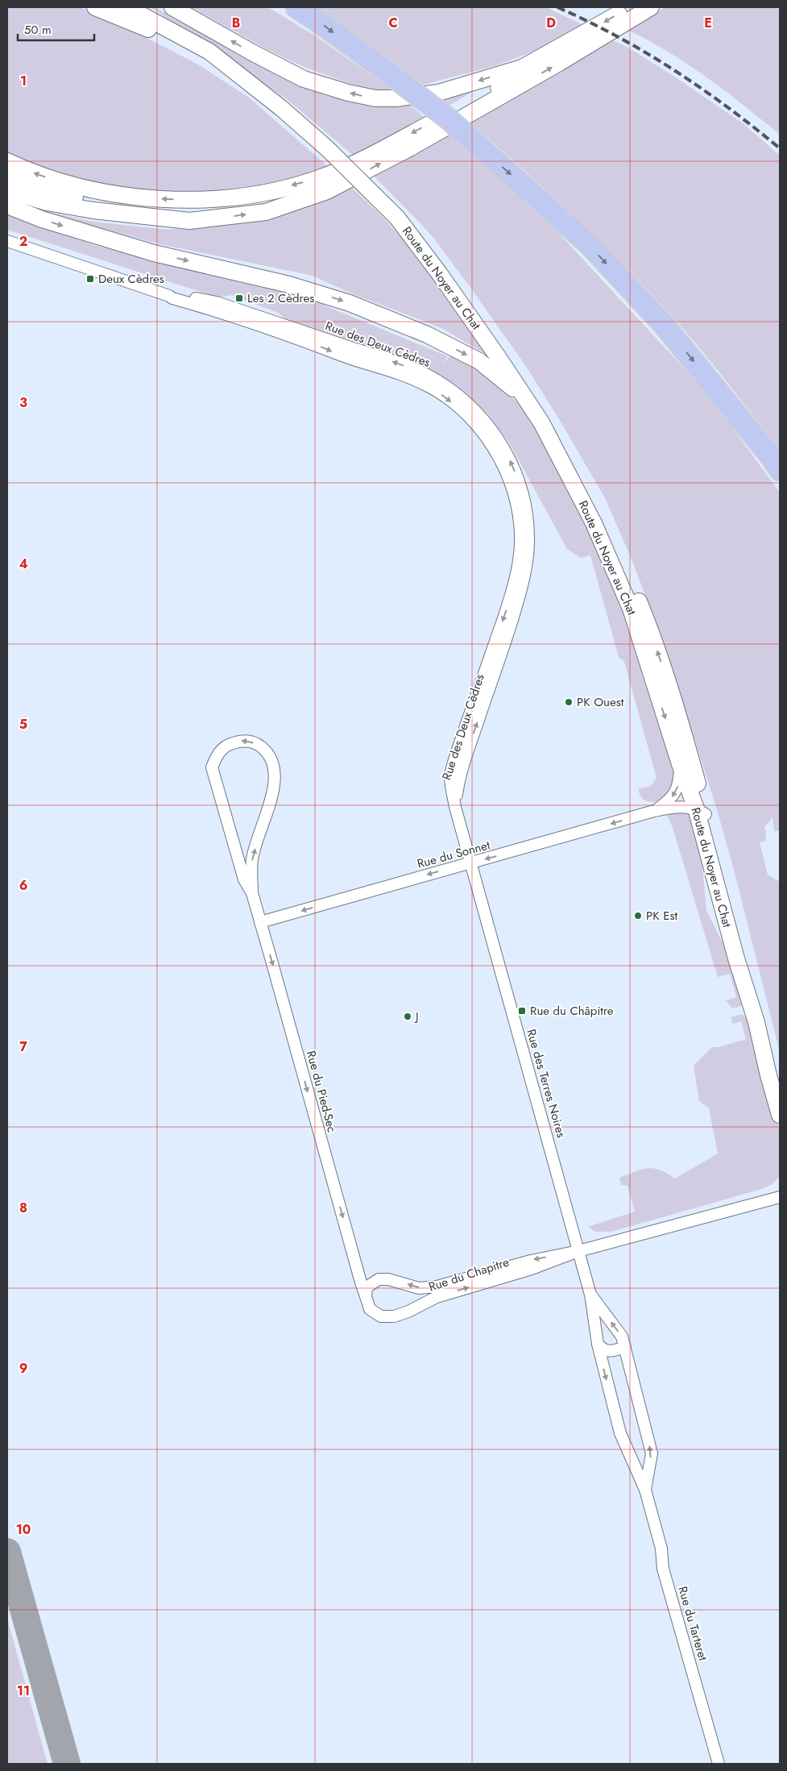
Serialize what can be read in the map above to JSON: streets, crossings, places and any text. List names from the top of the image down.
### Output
{
  "streets": {
    "street": [
      "Route du Noyer au Chat",
      "Rue des Deux Cèdres",
      "Rue du Sonnet",
      "Rue des Terres Noires",
      "Rue du Pied-Sec",
      "Rue du Chapitre",
      "Rue du Tarteret"
    ]
  },
  "crossings": [
    ["Route du Noyer au Chat", "Rue du Sonnet"],
    ["Rue des Deux Cèdres", "Rue des Terres Noires"],
    ["Rue du Sonnet", "Rue des Terres Noires"],
    ["Rue du Sonnet", "Rue du Pied-Sec"],
    ["Rue des Terres Noires", "Rue du Chapitre"],
    ["Rue des Terres Noires", "Rue du Tarteret"],
    ["Rue du Pied-Sec", "Rue du Chapitre"],
    ["Rue du Chapitre", "Rue du Tarteret"]
  ],
  "one_way": ["Rue du Sonnet", "Rue du Pied-Sec"],
  "places": {
    "transit": ["Deux Cèdres", "Les 2 Cèdres", "Rue du Châpitre"],
    "other": ["PK Ouest", "PK Est", "J"]
  },
  "scale_bar": "50 m",
  "grid": {
    "columns": [
      "B",
      "C",
      "D",
      "E"
    ],
    "rows": [
      "1",
      "2",
      "3",
      "4",
      "5",
      "6",
      "7",
      "8",
      "9",
      "10",
      "11"
    ]
  }
}
